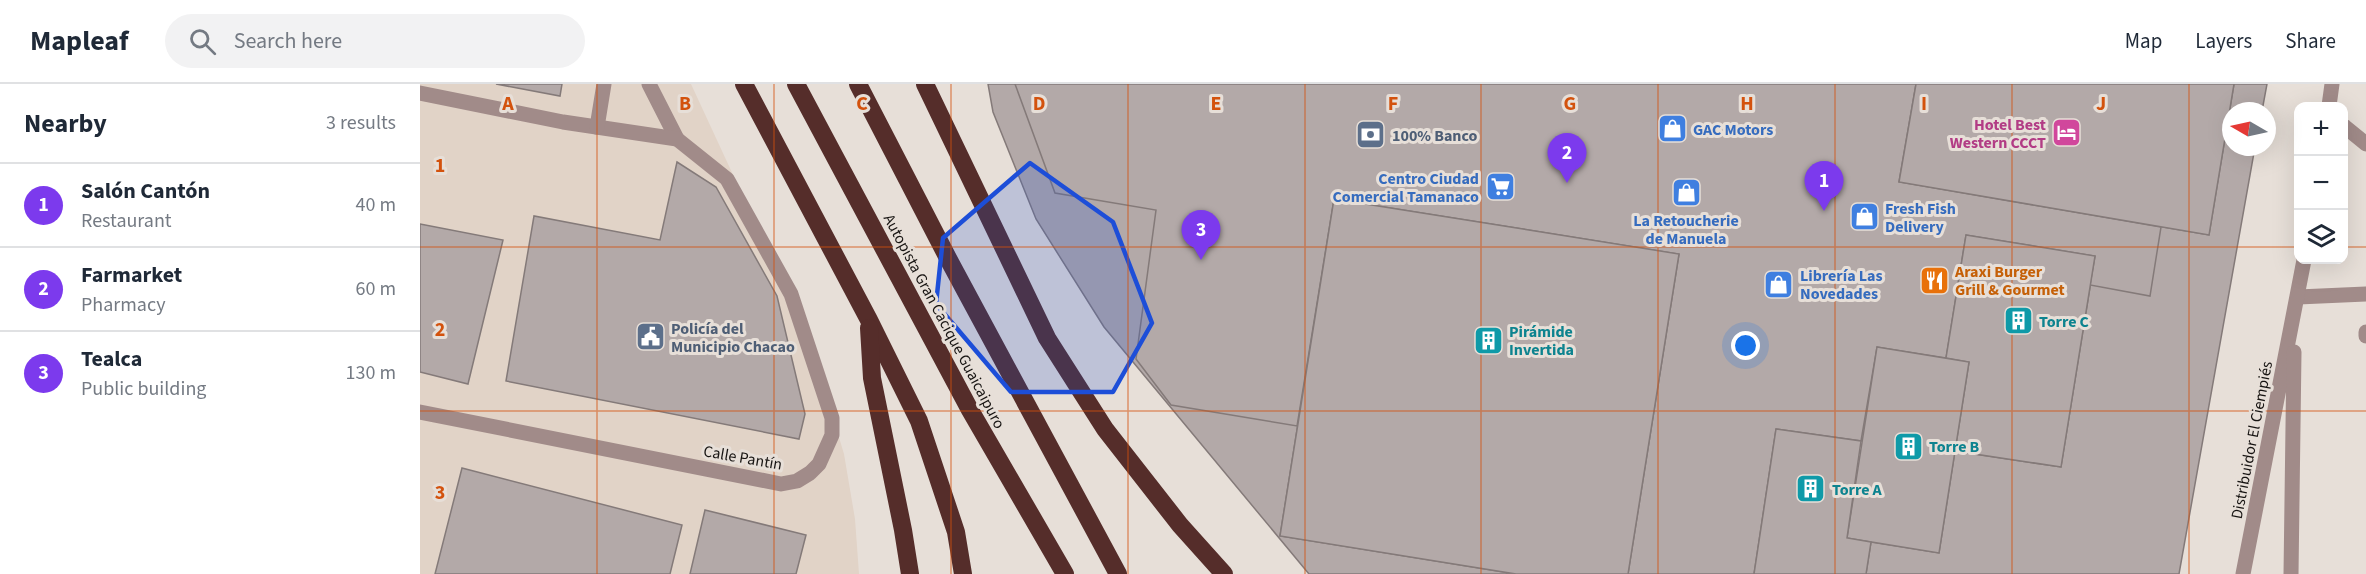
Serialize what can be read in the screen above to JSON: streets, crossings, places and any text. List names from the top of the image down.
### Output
{
  "streets": {
    "highway": ["Autopista Gran Cacique Guaicaipuro"],
    "street": ["Distribuidor El Ciempiés", "Calle Pantín"]
  },
  "places": {
    "shop": [
      "GAC Motors",
      "La Retoucherie de Manuela",
      "Fresh Fish Delivery",
      "Librería Las Novedades"
    ],
    "hotel": ["Hotel Best Western CCCT"],
    "bank": ["100% Banco"],
    "supermarket": ["Centro Ciudad Comercial Tamanaco"],
    "restaurant": ["Araxi Burger Grill & Gourmet"],
    "building": [
      "Torre C",
      "Pirámide Invertida",
      "Torre B",
      "Torre A"
    ],
    "public building": ["Policía del Municipio Chacao"]
  },
  "north": "left",
  "page": {
    "header": "Mapleaf",
    "search": "Search here",
    "nav": ["Map", "Layers", "Share"],
    "heading": ["Nearby", "3 results"],
    "map_buttons": ["+", "−"],
    "pins": ["2", "1", "3"],
    "list": [
      {
        "mark": "1",
        "name": "Salón Cantón",
        "note": "Restaurant",
        "value": "40 m"
      },
      {
        "mark": "2",
        "name": "Farmarket",
        "note": "Pharmacy",
        "value": "60 m"
      },
      {
        "mark": "3",
        "name": "Tealca",
        "note": "Public building",
        "value": "130 m"
      }
    ]
  },
  "grid": {
    "columns": [
      "A",
      "B",
      "C",
      "D",
      "E",
      "F",
      "G",
      "H",
      "I",
      "J"
    ],
    "rows": ["1", "2", "3"]
  }
}
